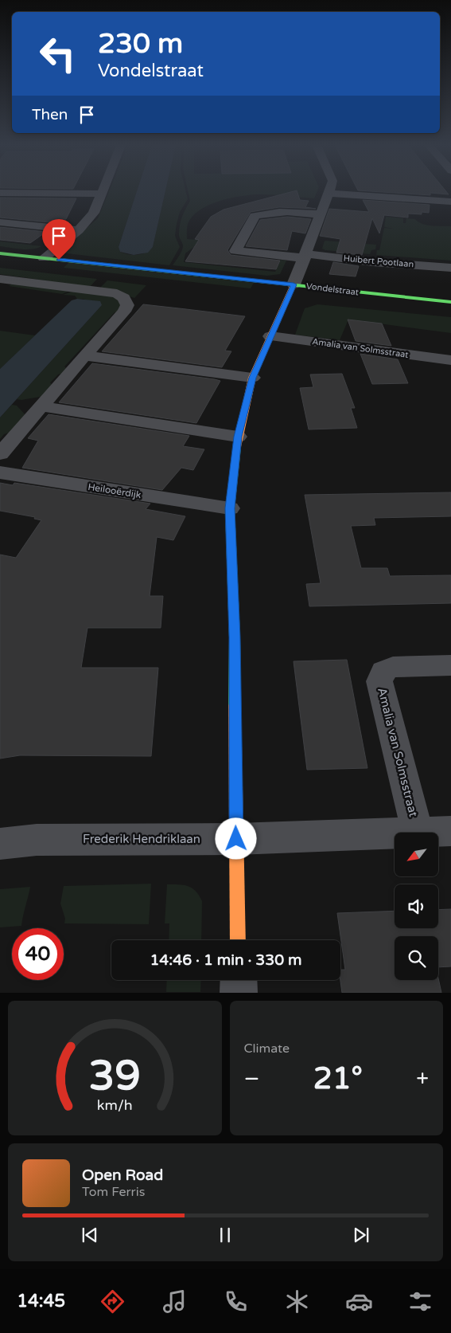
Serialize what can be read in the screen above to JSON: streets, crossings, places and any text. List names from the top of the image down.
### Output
{
  "streets": {
    "street": [
      "Huibert Pootlaan",
      "Vondelstraat",
      "Amalia van Solmsstraat",
      "Heilooërdijk",
      "Frederik Hendriklaan"
    ]
  },
  "crossings": [
    ["Amalia van Solmsstraat", "Frederik Hendriklaan"]
  ],
  "north": "bottom left",
  "page": {
    "turn": ["230 m", "Vondelstraat"],
    "then": "Then",
    "limit": "40",
    "trip": "14:46 · 1 min · 330 m",
    "tile": "Climate",
    "heat": ["−", "21°", "+"],
    "song": ["Open Road", "Tom Ferris"],
    "tabs": "14:45",
    "gauge": ["39", "km/h"]
  }
}
